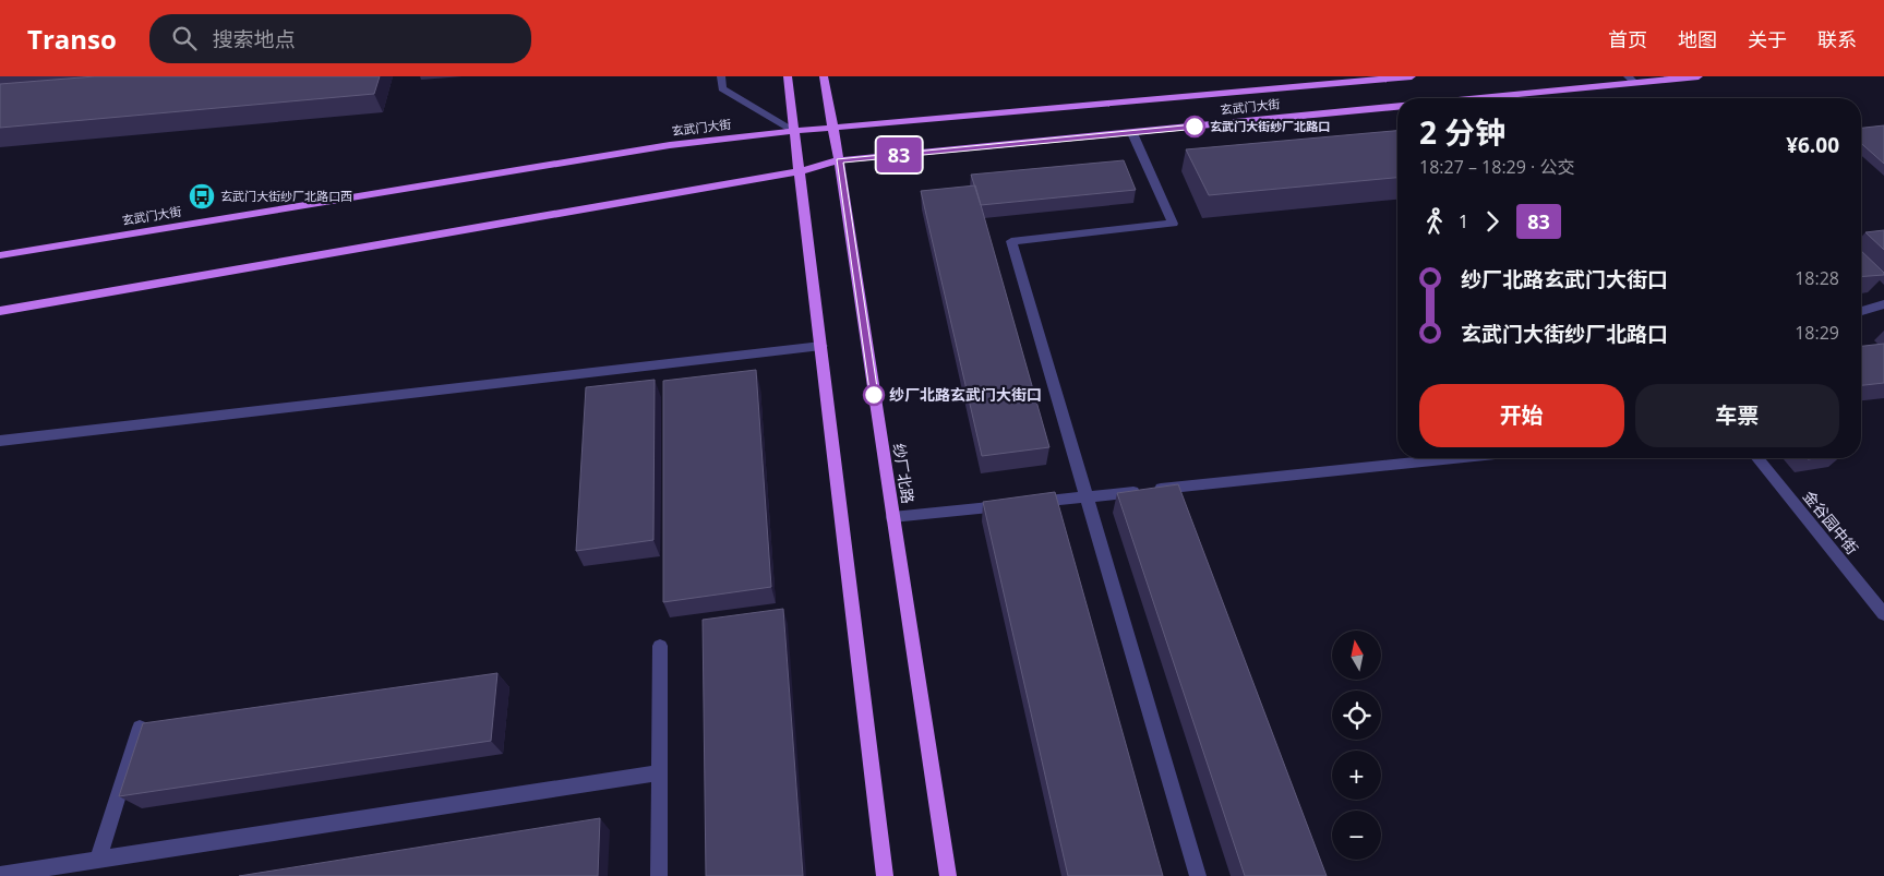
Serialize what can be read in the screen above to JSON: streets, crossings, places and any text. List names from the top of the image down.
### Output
{
  "streets": {
    "main road": ["玄武门大街", "纱厂北路"],
    "street": ["金谷园中街"]
  },
  "crossings": [
    ["玄武门大街", "纱厂北路"]
  ],
  "places": {
    "other": ["玄武门大街纱厂北路口", "纱厂北路玄武门大街口"],
    "bus stop": ["玄武门大街纱厂北路口西"]
  },
  "lines": ["bus line 83"],
  "north": "top",
  "page": {
    "header": "Transo",
    "search": "搜索地点",
    "nav": [
      "首页",
      "地图",
      "关于",
      "联系"
    ],
    "on_map": "83",
    "heading": ["2 分钟", "18:27 – 18:29 · 公交", "¥6.00"],
    "legs": ["1", "83"],
    "list": [
      {
        "name": "纱厂北路玄武门大街口",
        "value": "18:28"
      },
      {
        "name": "玄武门大街纱厂北路口",
        "value": "18:29"
      }
    ],
    "buttons": ["开始", "车票"],
    "map_buttons": ["+", "−"]
  }
}
